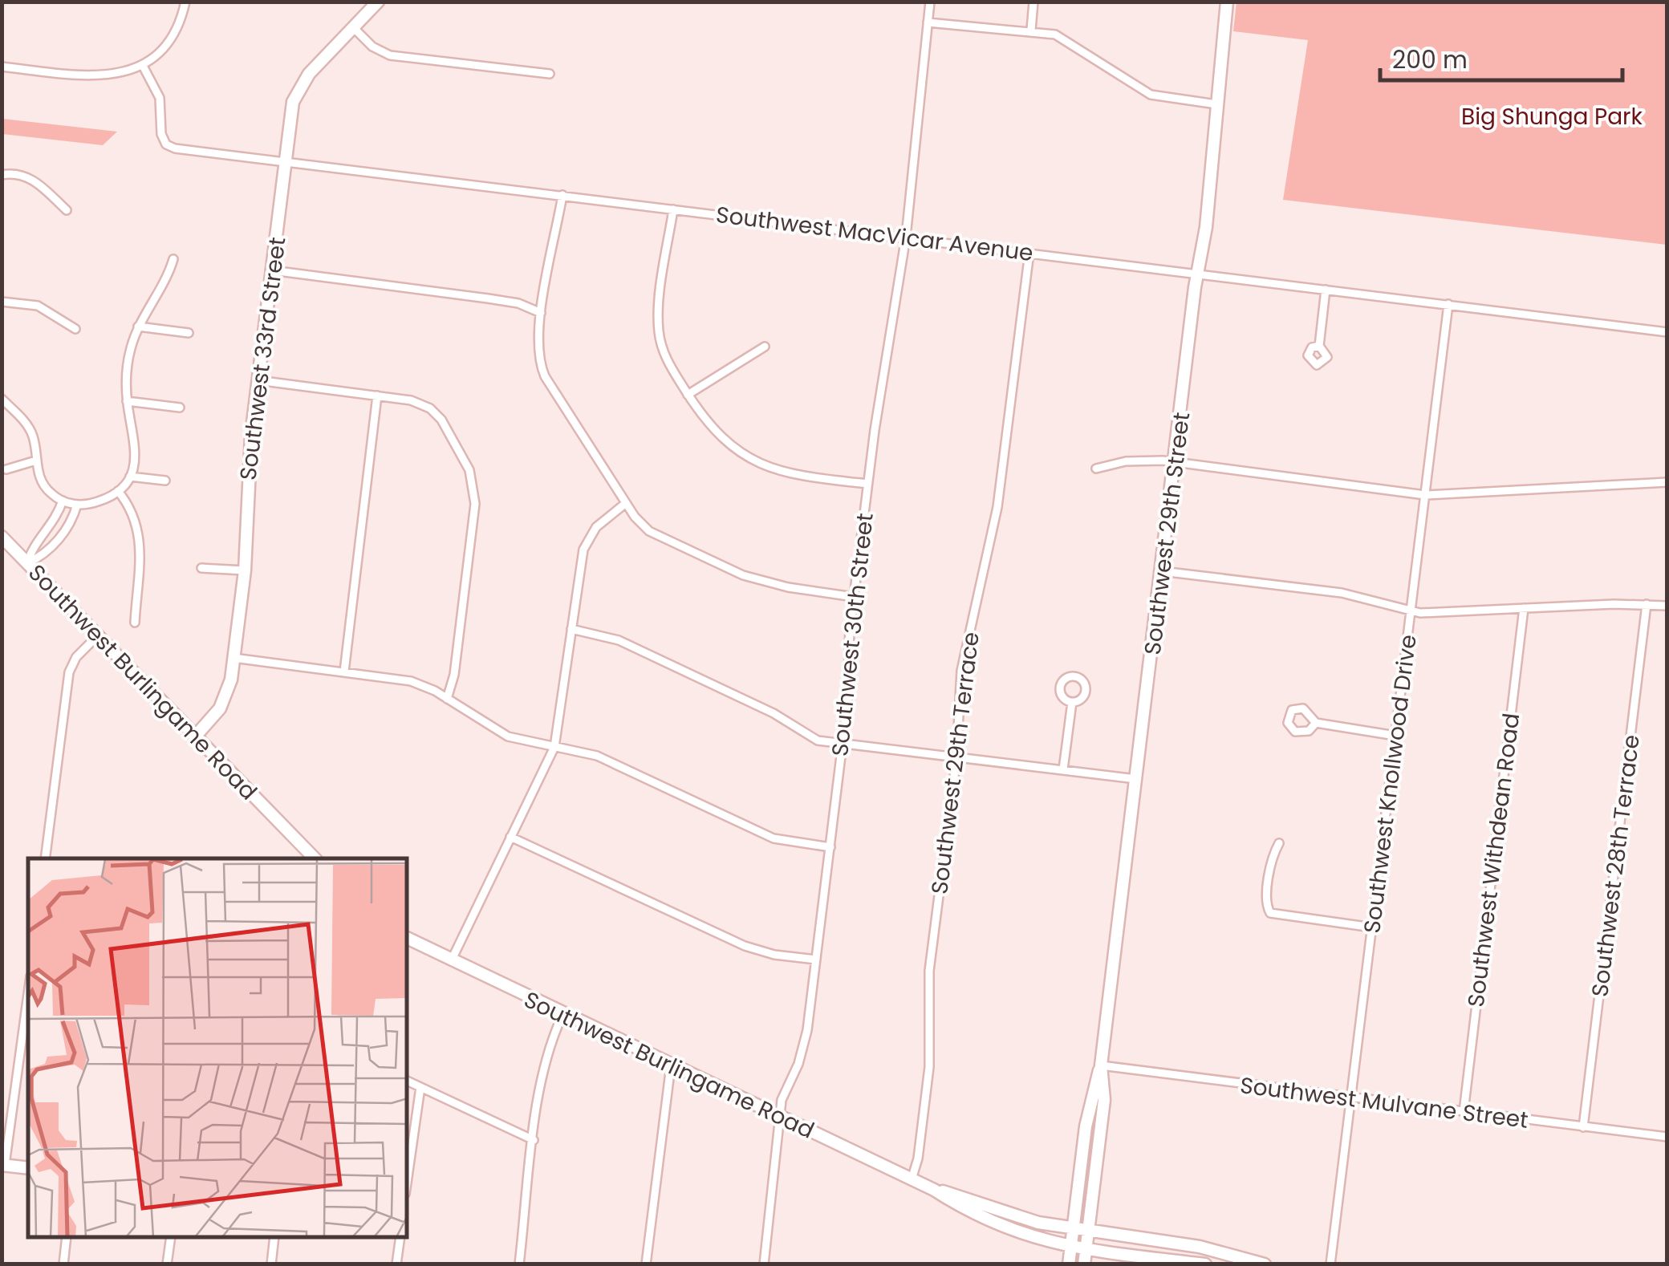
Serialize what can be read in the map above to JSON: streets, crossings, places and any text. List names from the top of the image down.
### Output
{
  "streets": {
    "main road": ["Southwest 33rd Street", "Southwest 29th Street", "Southwest Burlingame Road"],
    "street": [
      "Southwest MacVicar Avenue",
      "Southwest 30th Street",
      "Southwest 29th Terrace",
      "Southwest Knollwood Drive",
      "Southwest Withdean Road",
      "Southwest 28th Terrace",
      "Southwest Mulvane Street"
    ]
  },
  "crossings": [
    ["Southwest MacVicar Avenue", "Southwest 33rd Street"],
    ["Southwest MacVicar Avenue", "Southwest 29th Street"],
    ["Southwest MacVicar Avenue", "Southwest 30th Street"],
    ["Southwest MacVicar Avenue", "Southwest 29th Terrace"],
    ["Southwest MacVicar Avenue", "Southwest Knollwood Drive"],
    ["Southwest 33rd Street", "Southwest Burlingame Road"],
    ["Southwest 29th Street", "Southwest Burlingame Road"],
    ["Southwest 29th Street", "Southwest Mulvane Street"],
    ["Southwest 30th Street", "Southwest Burlingame Road"],
    ["Southwest Burlingame Road", "Southwest 29th Terrace"],
    ["Southwest Knollwood Drive", "Southwest Mulvane Street"],
    ["Southwest Withdean Road", "Southwest Mulvane Street"],
    ["Southwest 28th Terrace", "Southwest Mulvane Street"]
  ],
  "parks": ["Big Shunga Park"],
  "scale_bar": "200 m"
}
